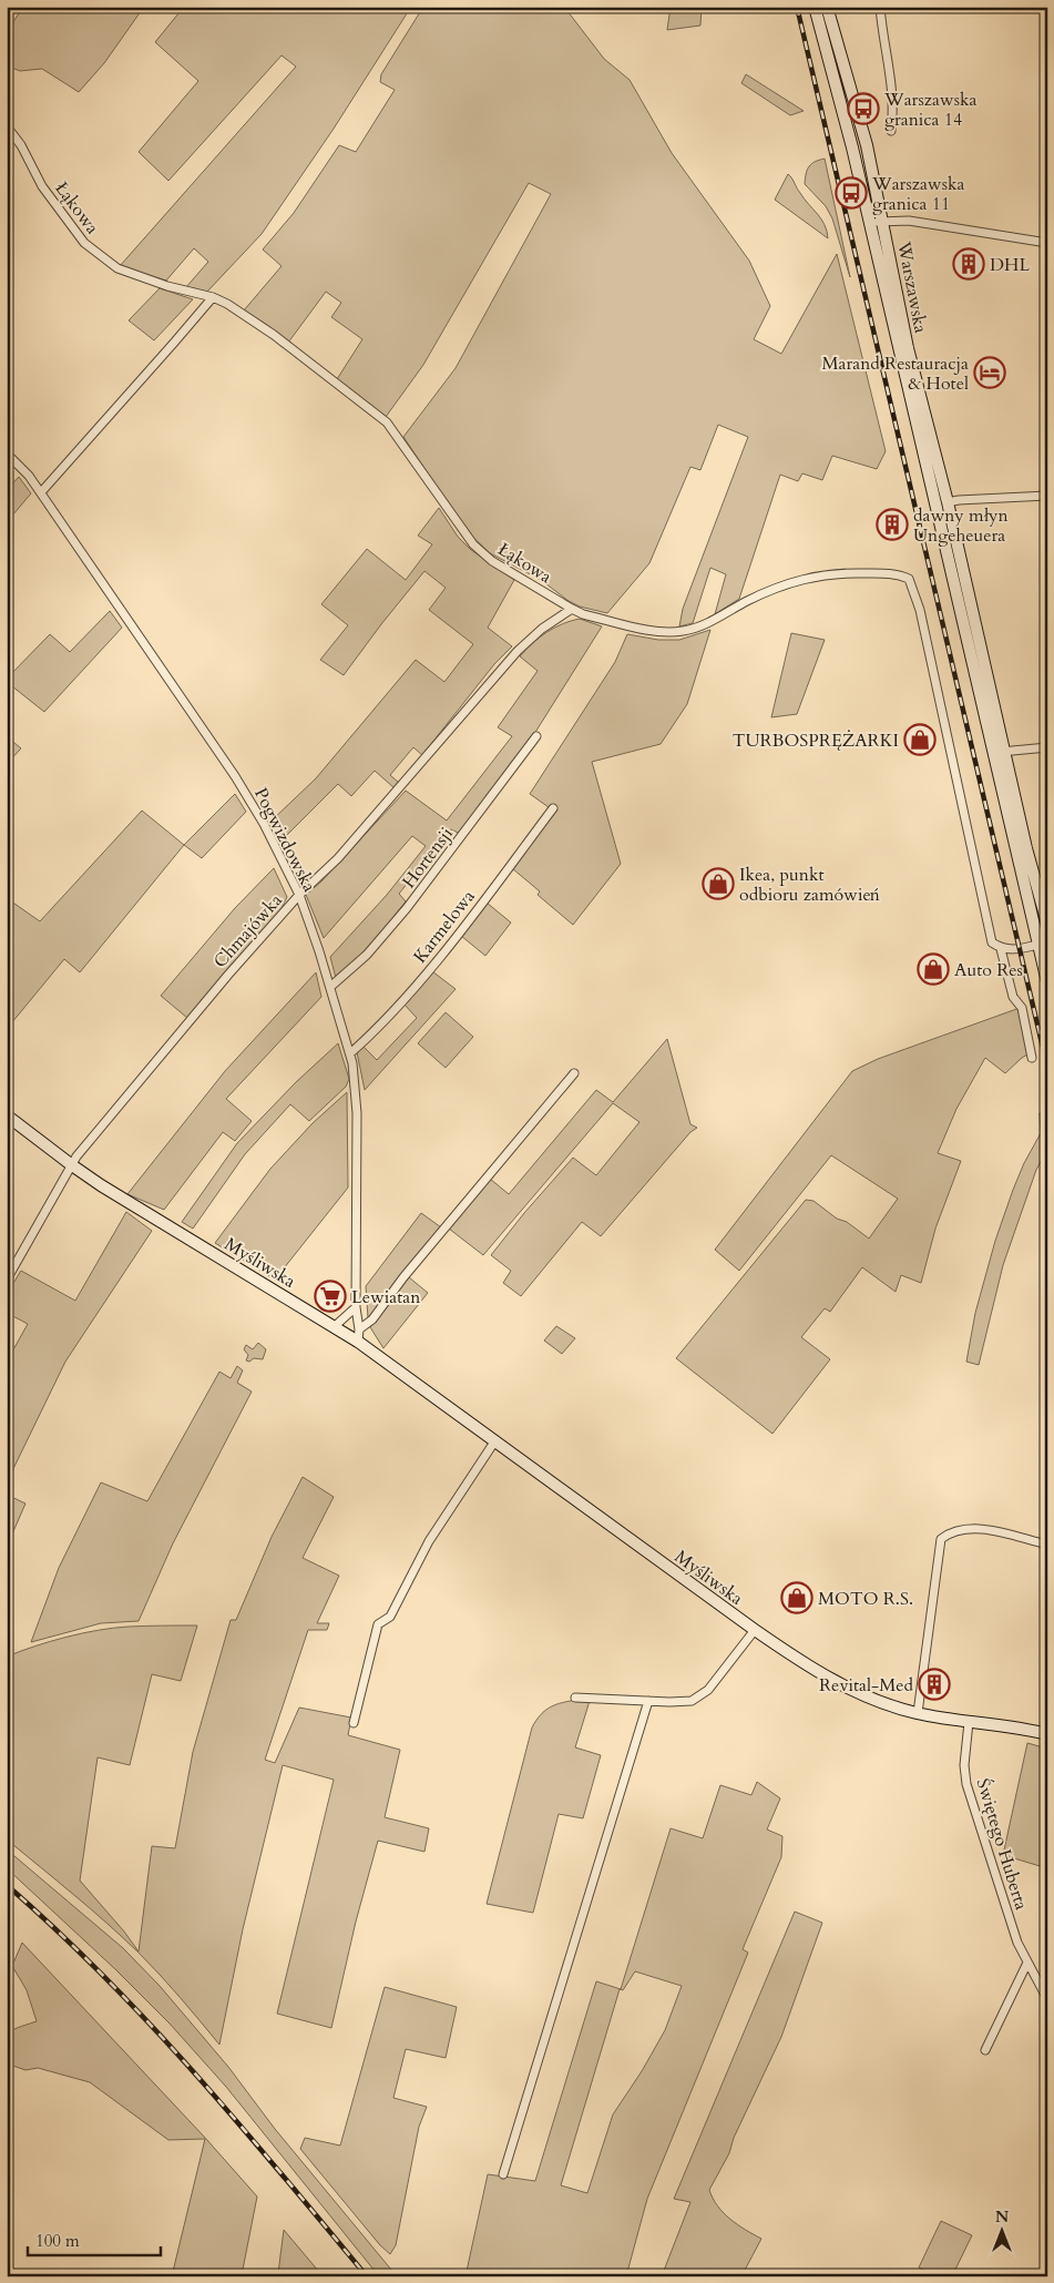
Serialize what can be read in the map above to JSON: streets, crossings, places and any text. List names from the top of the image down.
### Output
{
  "streets": {
    "main road": ["Warszawska", "Myśliwska"],
    "street": [
      "Łąkowa",
      "Pogwizdowska",
      "Hortensji",
      "Karmelowa",
      "Chmajówka",
      "Świętego Huberta"
    ]
  },
  "crossings": [
    ["Łąkowa", "Chmajówka"],
    ["Pogwizdowska", "Hortensji"],
    ["Pogwizdowska", "Karmelowa"],
    ["Pogwizdowska", "Chmajówka"],
    ["Pogwizdowska", "Myśliwska"],
    ["Chmajówka", "Myśliwska"],
    ["Myśliwska", "Świętego Huberta"]
  ],
  "places": {
    "bus stop": ["Warszawska granica 14", "Warszawska granica 11"],
    "building": ["DHL", "dawny młyn Ungeheuera", "Revital-Med"],
    "hotel": ["Marand Restauracja & Hotel"],
    "shop": [
      "TURBOSPRĘŻARKI",
      "Ikea, punkt odbioru zamówień",
      "Auto Res",
      "MOTO R.S."
    ],
    "supermarket": ["Lewiatan"]
  },
  "scale_bar": "100 m",
  "north": "top"
}
